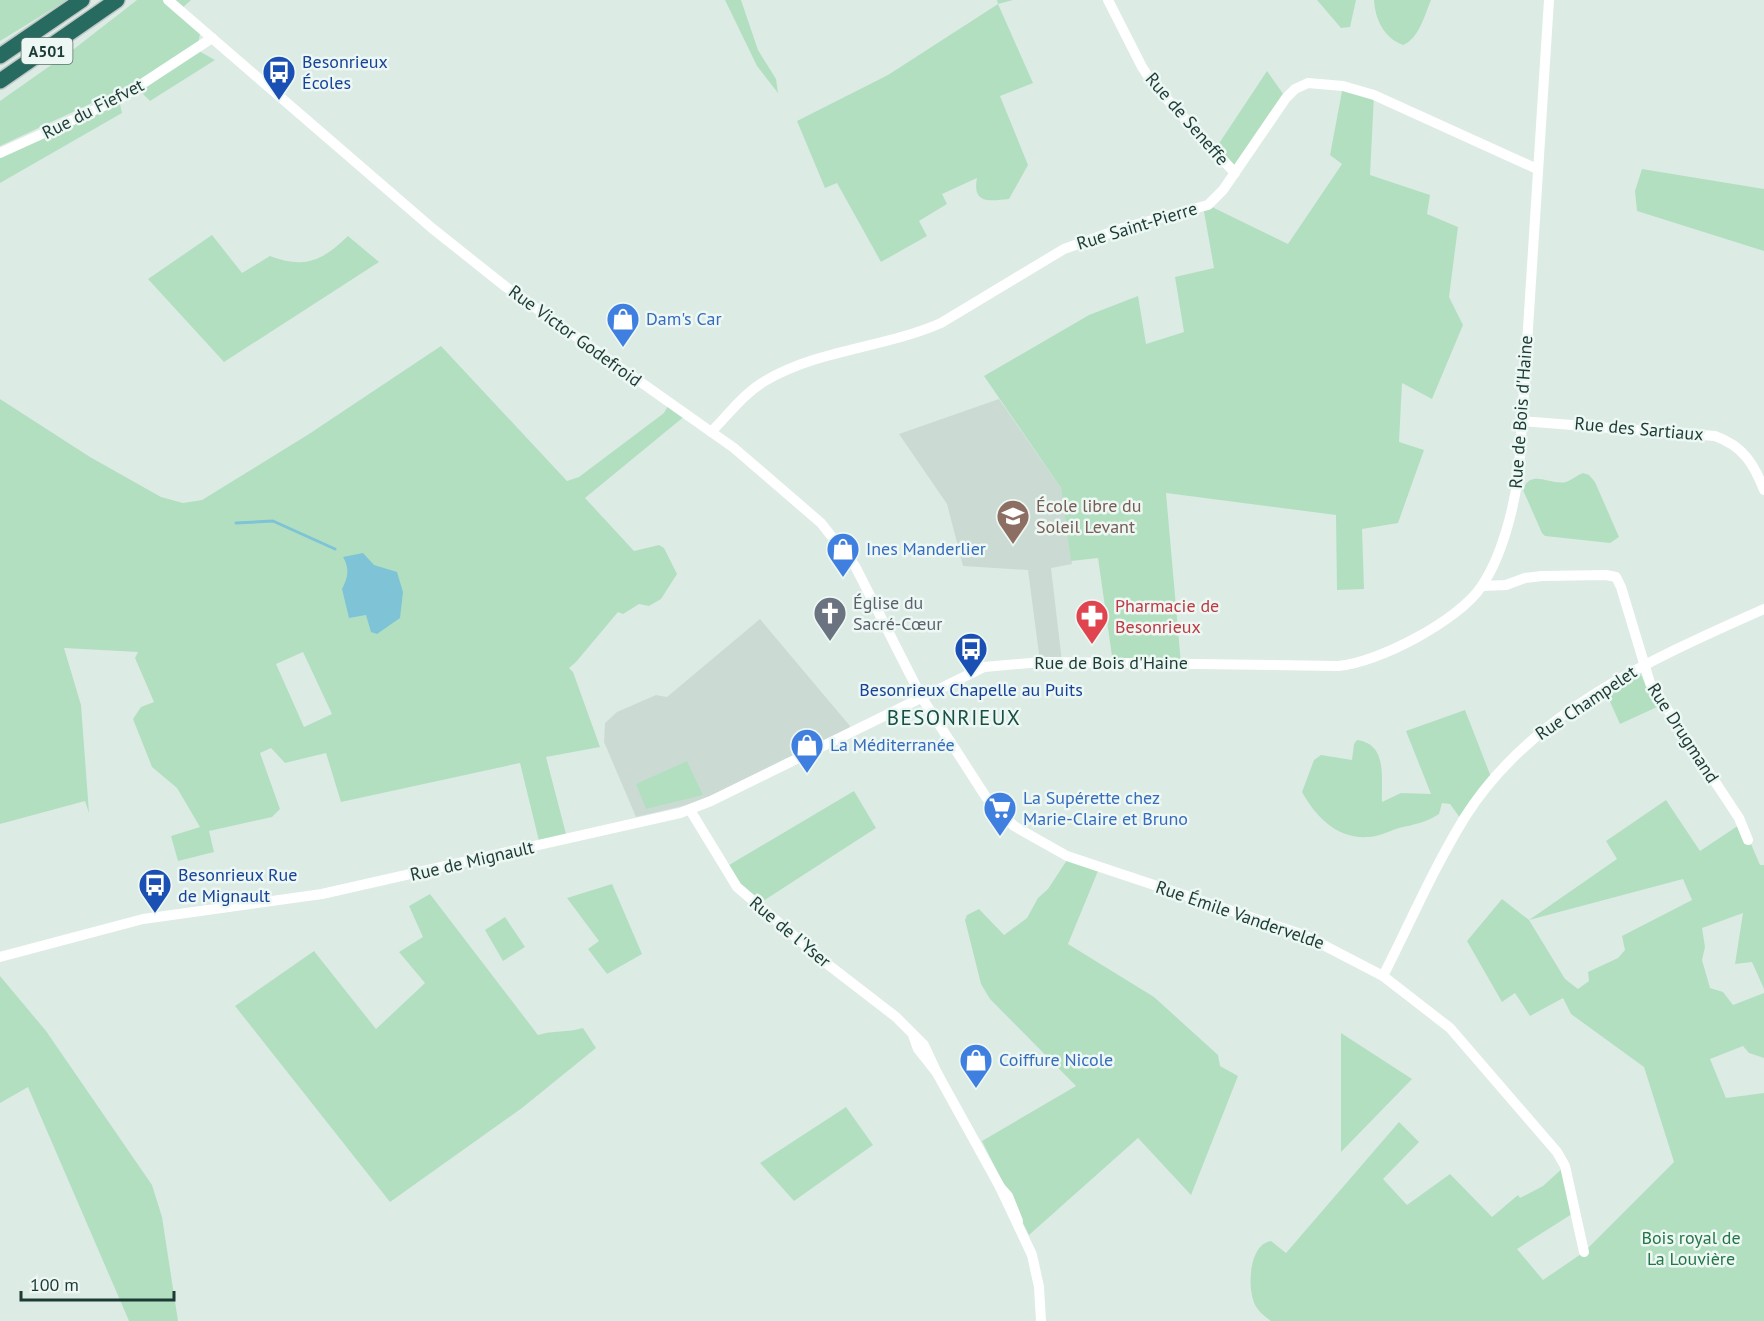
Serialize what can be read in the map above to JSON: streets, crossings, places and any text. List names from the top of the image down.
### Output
{
  "streets": {
    "highway": ["A501"],
    "street": [
      "Rue du Fiefvet",
      "Rue de Seneffe",
      "Rue Saint-Pierre",
      "Rue Victor Godefroid",
      "Rue de Bois d'Haine",
      "Rue des Sartiaux",
      "Rue Champelet",
      "Rue Drugmand",
      "Rue de Mignault",
      "Rue Émile Vandervelde",
      "Rue de l'Yser"
    ]
  },
  "crossings": [
    ["Rue du Fiefvet", "Rue Victor Godefroid"],
    ["Rue de Seneffe", "Rue Saint-Pierre"],
    ["Rue Saint-Pierre", "Rue Victor Godefroid"],
    ["Rue Saint-Pierre", "Rue de Bois d'Haine"],
    ["Rue Victor Godefroid", "Rue de Bois d'Haine"],
    ["Rue Victor Godefroid", "Rue de Mignault"],
    ["Rue Victor Godefroid", "Rue Émile Vandervelde"],
    ["Rue de Bois d'Haine", "Rue des Sartiaux"],
    ["Rue de Bois d'Haine", "Rue Drugmand"],
    ["Rue de Bois d'Haine", "Rue de Mignault"],
    ["Rue de Bois d'Haine", "Rue Émile Vandervelde"],
    ["Rue Champelet", "Rue Drugmand"],
    ["Rue Champelet", "Rue Émile Vandervelde"],
    ["Rue de Mignault", "Rue Émile Vandervelde"],
    ["Rue de Mignault", "Rue de l'Yser"]
  ],
  "districts": ["BESONRIEUX"],
  "parks": ["Bois royal de La Louvière"],
  "places": {
    "bus stop": ["Besonrieux Écoles", "Besonrieux Chapelle au Puits", "Besonrieux Rue de Mignault"],
    "shop": [
      "Dam's Car",
      "Ines Manderlier",
      "La Méditerranée",
      "Coiffure Nicole"
    ],
    "school or university": ["École libre du Soleil Levant"],
    "church": ["Église du Sacré-Cœur"],
    "pharmacy": ["Pharmacie de Besonrieux"],
    "supermarket": ["La Supérette chez Marie-Claire et Bruno"]
  },
  "scale_bar": "100 m"
}
